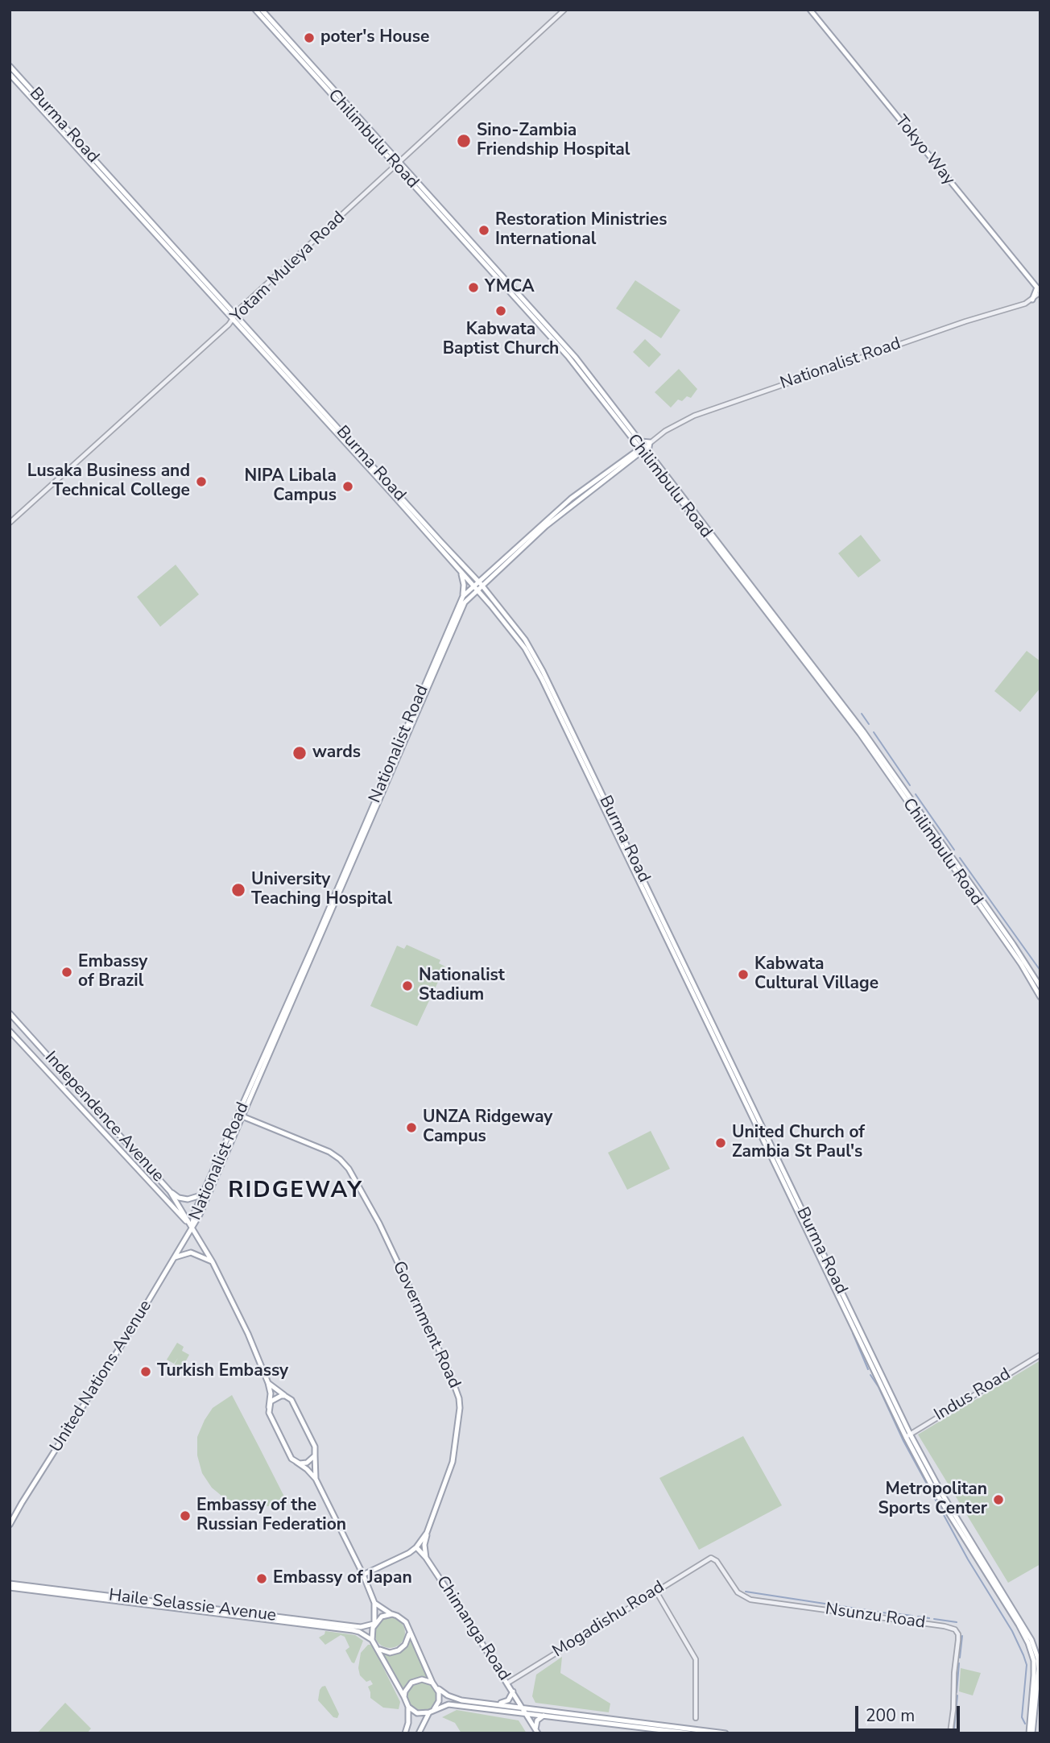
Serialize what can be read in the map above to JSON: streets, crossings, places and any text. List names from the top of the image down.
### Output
{
  "streets": {
    "main road": [
      "Burma Road",
      "Chilimbulu Road",
      "Tokyo Way",
      "Nationalist Road",
      "Independence Avenue",
      "Government Road",
      "United Nations Avenue",
      "Haile Selassie Avenue",
      "Chimanga Road"
    ],
    "street": [
      "Yotam Muleya Road",
      "Indus Road",
      "Nsunzu Road",
      "Mogadishu Road"
    ]
  },
  "crossings": [
    ["Burma Road", "Yotam Muleya Road"],
    ["Burma Road", "Nationalist Road"],
    ["Burma Road", "Indus Road"],
    ["Chilimbulu Road", "Yotam Muleya Road"],
    ["Chilimbulu Road", "Nationalist Road"],
    ["Nationalist Road", "Independence Avenue"],
    ["Nationalist Road", "Government Road"],
    ["Nationalist Road", "United Nations Avenue"],
    ["Independence Avenue", "Government Road"],
    ["Independence Avenue", "United Nations Avenue"],
    ["Independence Avenue", "Haile Selassie Avenue"],
    ["Government Road", "Chimanga Road"],
    ["Nsunzu Road", "Mogadishu Road"],
    ["Mogadishu Road", "Chimanga Road"]
  ],
  "districts": ["RIDGEWAY"],
  "places": [
    "poter's House",
    "Sino-Zambia Friendship Hospital",
    "Restoration Ministries International",
    "YMCA",
    "Kabwata Baptist Church",
    "Lusaka Business and Technical College",
    "NIPA Libala Campus",
    "wards",
    "University Teaching Hospital",
    "Embassy of Brazil",
    "Kabwata Cultural Village",
    "Nationalist Stadium",
    "UNZA Ridgeway Campus",
    "United Church of Zambia St Paul's",
    "Turkish Embassy",
    "Metropolitan Sports Center",
    "Embassy of the Russian Federation",
    "Embassy of Japan"
  ],
  "scale_bar": "200 m"
}
